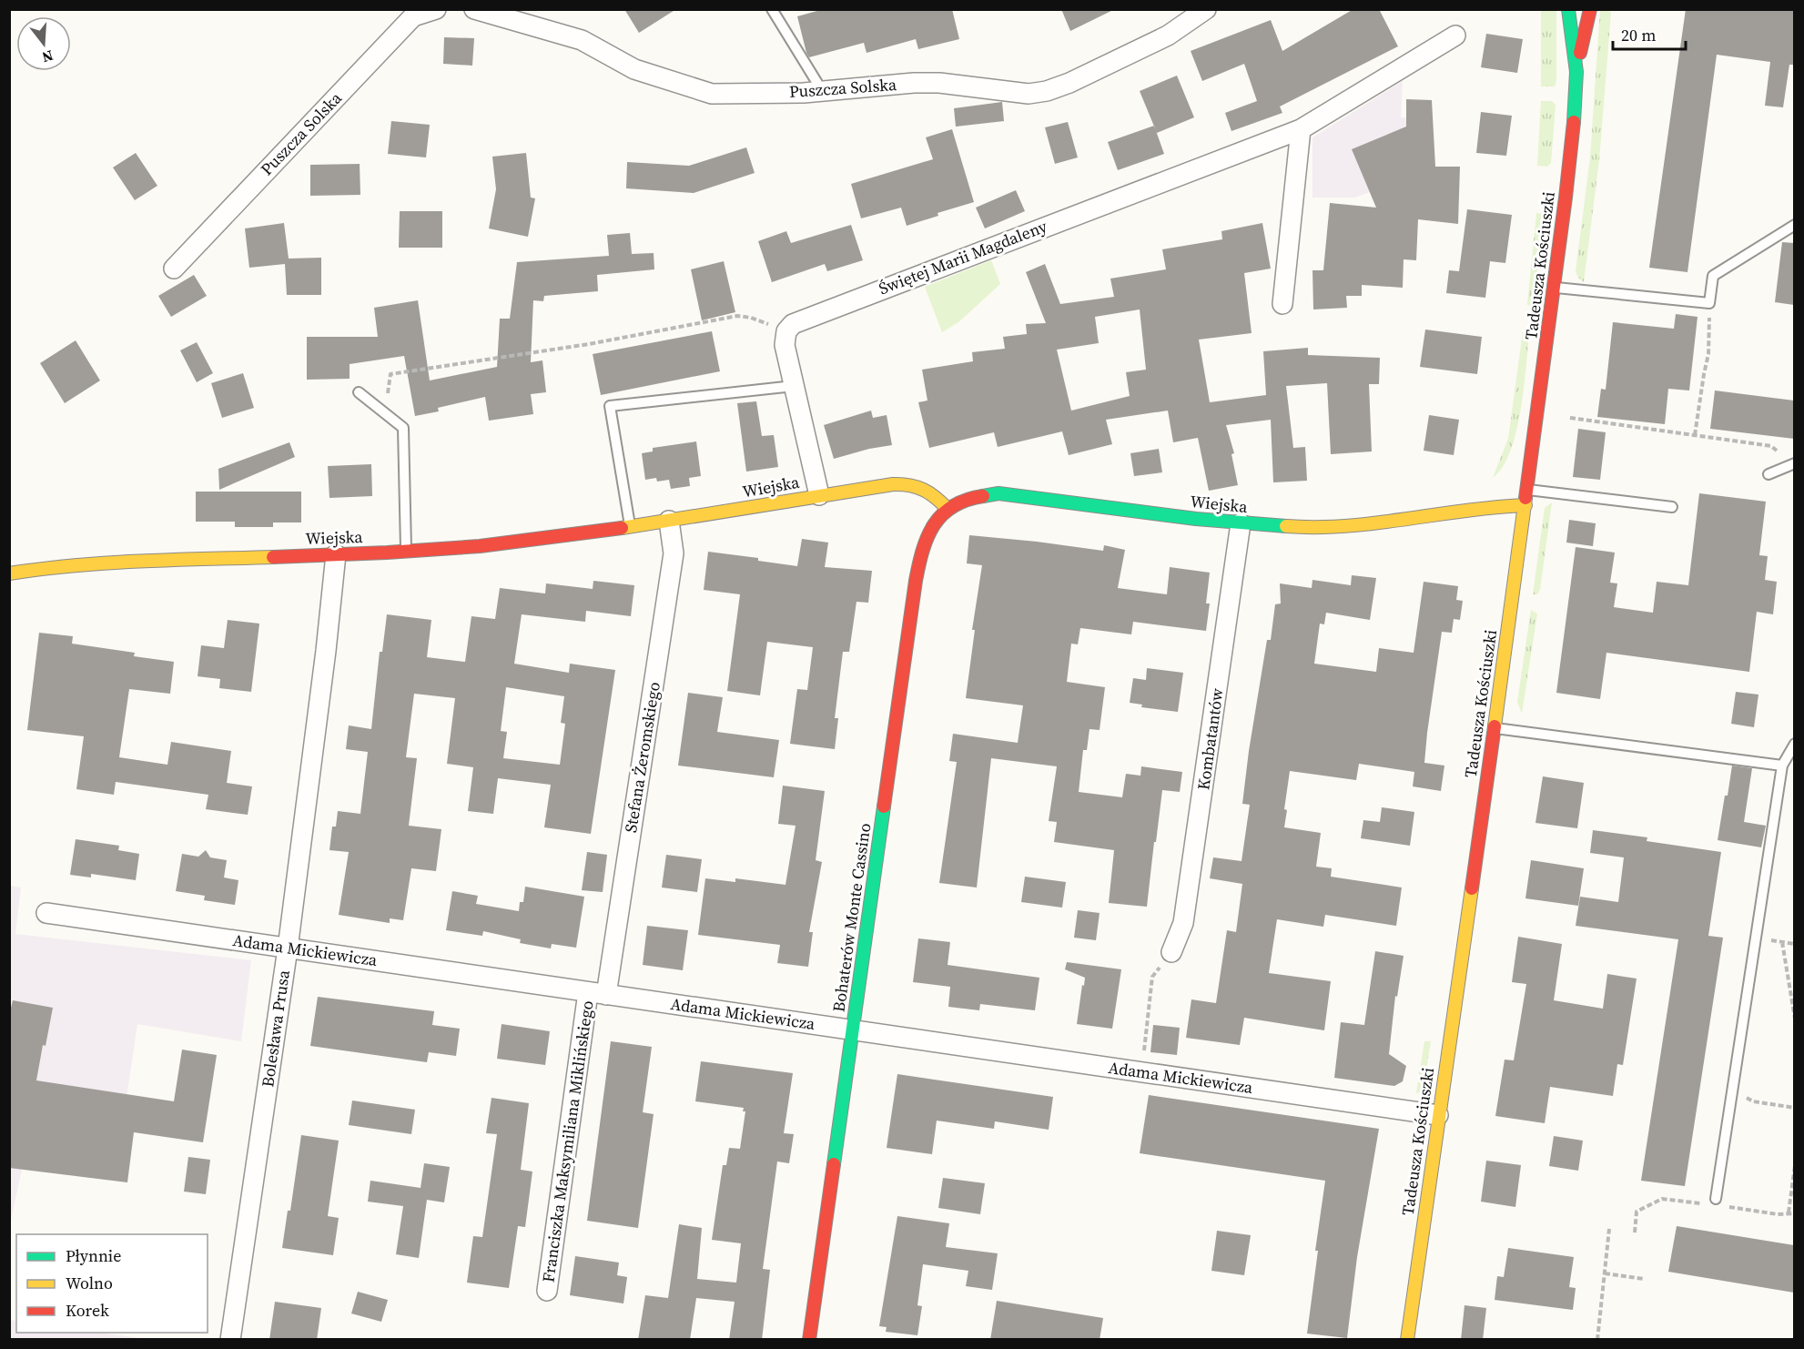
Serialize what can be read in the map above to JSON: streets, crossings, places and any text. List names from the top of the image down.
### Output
{
  "streets": {
    "street": [
      "Puszcza Solska",
      "Świętej Marii Magdaleny",
      "Tadeusza Kościuszki",
      "Wiejska",
      "Kombatantów",
      "Stefana Żeromskiego",
      "Bohaterów Monte Cassino",
      "Adama Mickiewicza",
      "Bolesława Prusa",
      "Franciszka Maksymiliana Miklińskiego"
    ]
  },
  "crossings": [
    ["Tadeusza Kościuszki", "Wiejska"],
    ["Tadeusza Kościuszki", "Adama Mickiewicza"],
    ["Wiejska", "Kombatantów"],
    ["Wiejska", "Stefana Żeromskiego"],
    ["Wiejska", "Bohaterów Monte Cassino"],
    ["Wiejska", "Bolesława Prusa"],
    ["Stefana Żeromskiego", "Adama Mickiewicza"],
    ["Stefana Żeromskiego", "Franciszka Maksymiliana Miklińskiego"],
    ["Bohaterów Monte Cassino", "Adama Mickiewicza"],
    ["Adama Mickiewicza", "Bolesława Prusa"],
    ["Adama Mickiewicza", "Franciszka Maksymiliana Miklińskiego"]
  ],
  "legend": ["Płynnie", "Wolno", "Korek"],
  "scale_bar": "20 m",
  "north": "bottom"
}
